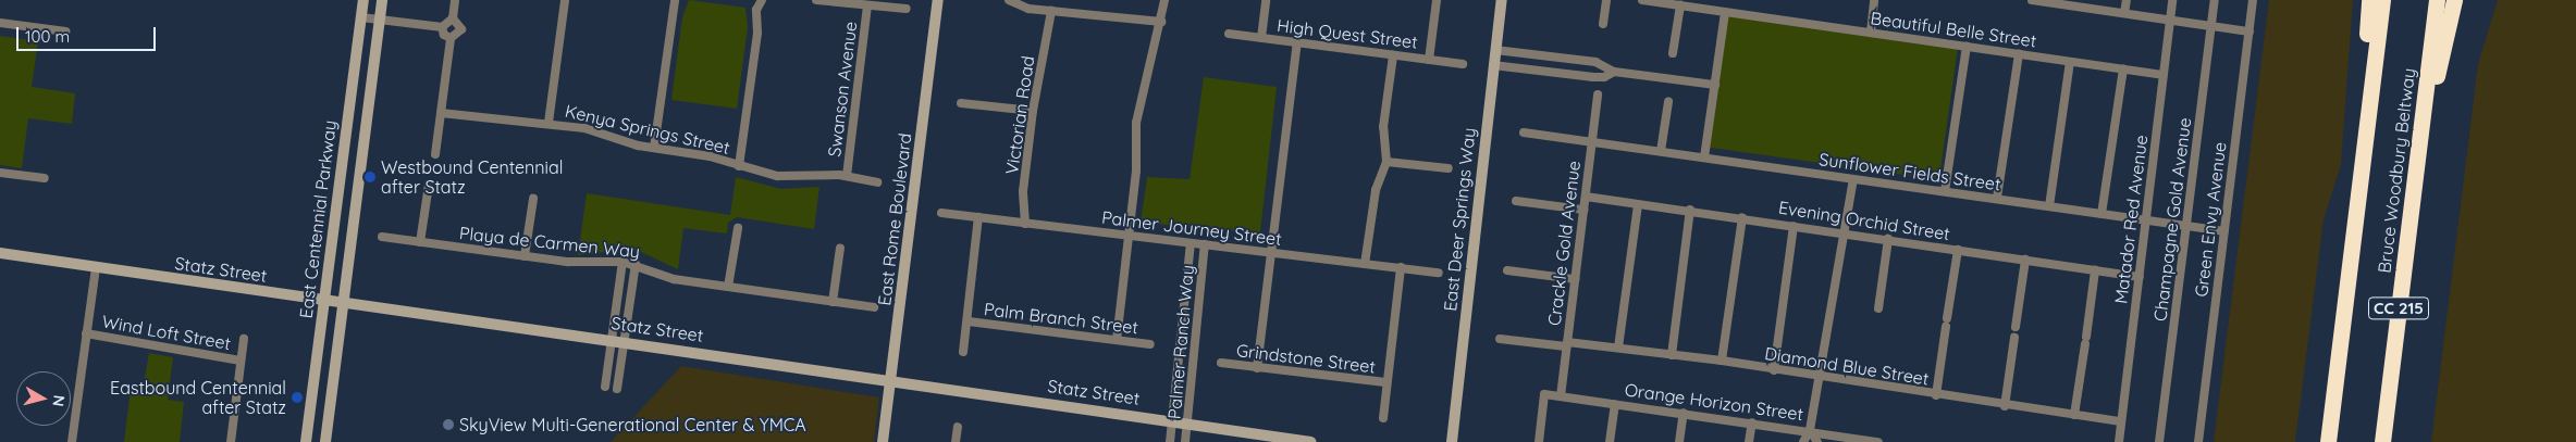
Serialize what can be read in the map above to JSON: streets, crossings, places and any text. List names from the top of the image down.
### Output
{
  "streets": {
    "highway": ["Bruce Woodbury Beltway", "CC 215"],
    "street": [
      "Beautiful Belle Street",
      "High Quest Street",
      "Swanson Avenue",
      "Victorian Road",
      "Kenya Springs Street",
      "Sunflower Fields Street",
      "East Centennial Parkway",
      "East Rome Boulevard",
      "East Deer Springs Way",
      "Matador Red Avenue",
      "Champagne Gold Avenue",
      "Green Envy Avenue",
      "Evening Orchid Street",
      "Palmer Journey Street",
      "Playa de Carmen Way",
      "Crackle Gold Avenue",
      "Statz Street",
      "Palm Branch Street",
      "Wind Loft Street",
      "Palmer Ranch Way",
      "Grindstone Street",
      "Diamond Blue Street",
      "Orange Horizon Street"
    ]
  },
  "crossings": [
    ["Beautiful Belle Street", "Matador Red Avenue"],
    ["Swanson Avenue", "Kenya Springs Street"],
    ["Victorian Road", "Palmer Journey Street"],
    ["Sunflower Fields Street", "Matador Red Avenue"],
    ["Sunflower Fields Street", "Champagne Gold Avenue"],
    ["Sunflower Fields Street", "Green Envy Avenue"],
    ["Sunflower Fields Street", "Crackle Gold Avenue"],
    ["East Centennial Parkway", "Statz Street"],
    ["East Rome Boulevard", "Statz Street"],
    ["Matador Red Avenue", "Evening Orchid Street"],
    ["Matador Red Avenue", "Diamond Blue Street"],
    ["Evening Orchid Street", "Crackle Gold Avenue"],
    ["Palmer Journey Street", "Palmer Ranch Way"],
    ["Crackle Gold Avenue", "Diamond Blue Street"],
    ["Crackle Gold Avenue", "Orange Horizon Street"],
    ["Statz Street", "Palmer Ranch Way"]
  ],
  "places": ["Westbound Centennial after Statz", "Eastbound Centennial after Statz", "SkyView Multi-Generational Center & YMCA"],
  "scale_bar": "100 m",
  "north": "right"
}
